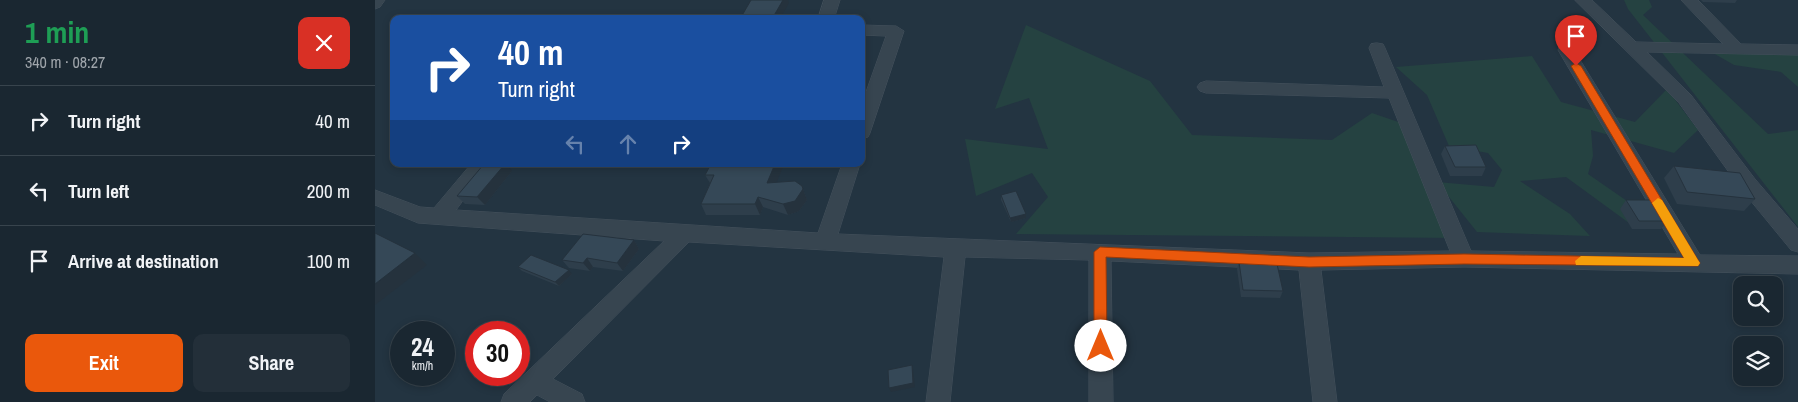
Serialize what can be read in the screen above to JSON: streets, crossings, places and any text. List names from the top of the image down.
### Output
{
  "page": {
    "heading": ["1 min", "340 m · 08:27"],
    "turn": ["40 m", "Turn right"],
    "list": [
      {
        "name": "Turn right",
        "value": "40 m"
      },
      {
        "name": "Turn left",
        "value": "200 m"
      },
      {
        "name": "Arrive at destination",
        "value": "100 m"
      }
    ],
    "speed": "24 km/h",
    "limit": "30",
    "buttons": ["Exit", "Share"]
  }
}
